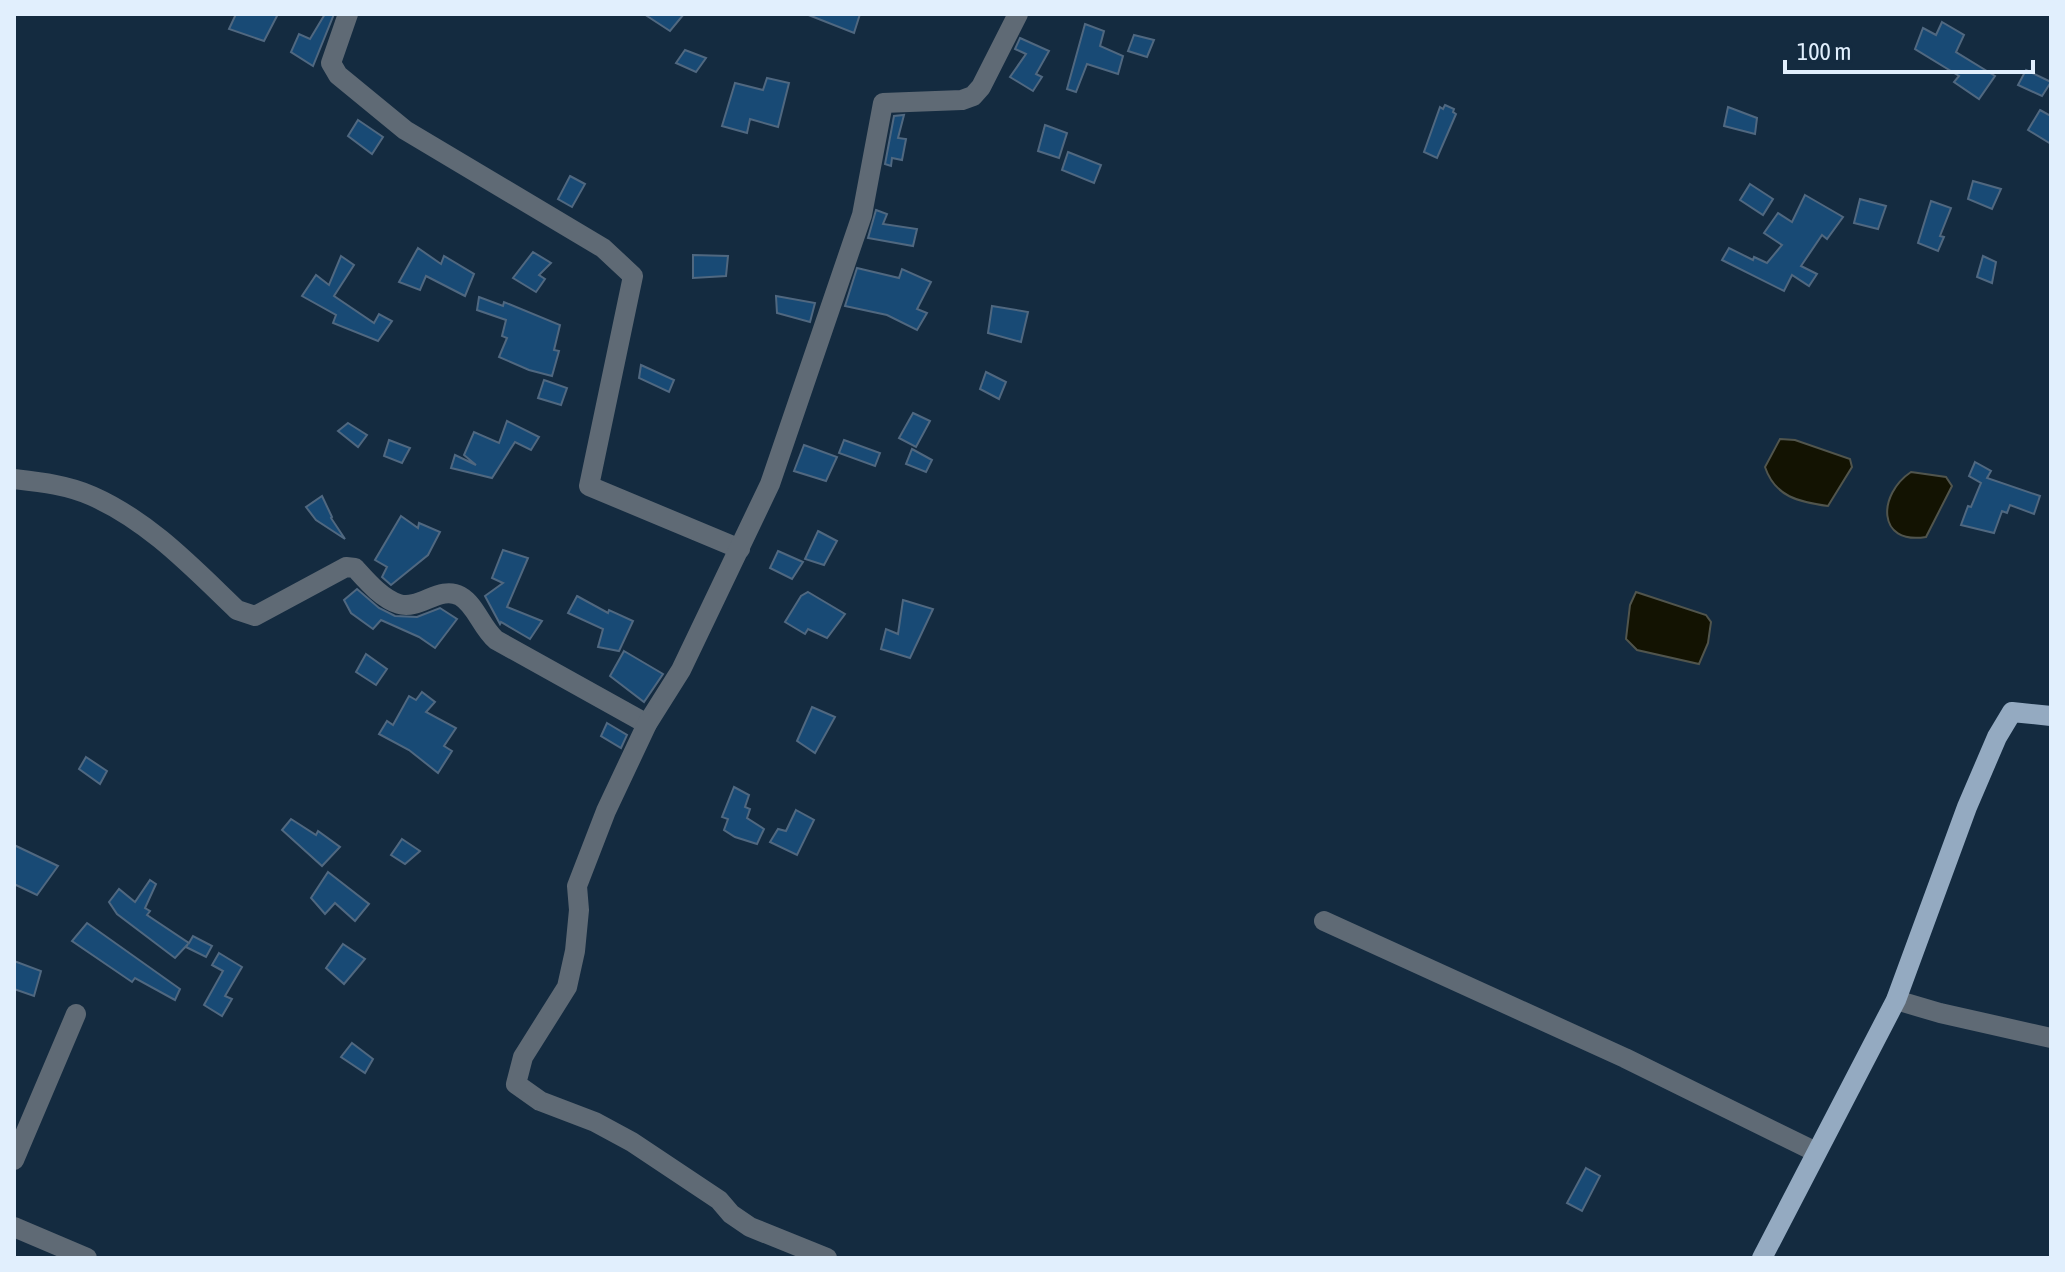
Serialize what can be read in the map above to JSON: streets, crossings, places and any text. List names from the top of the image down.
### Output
{
  "scale_bar": "100 m"
}
